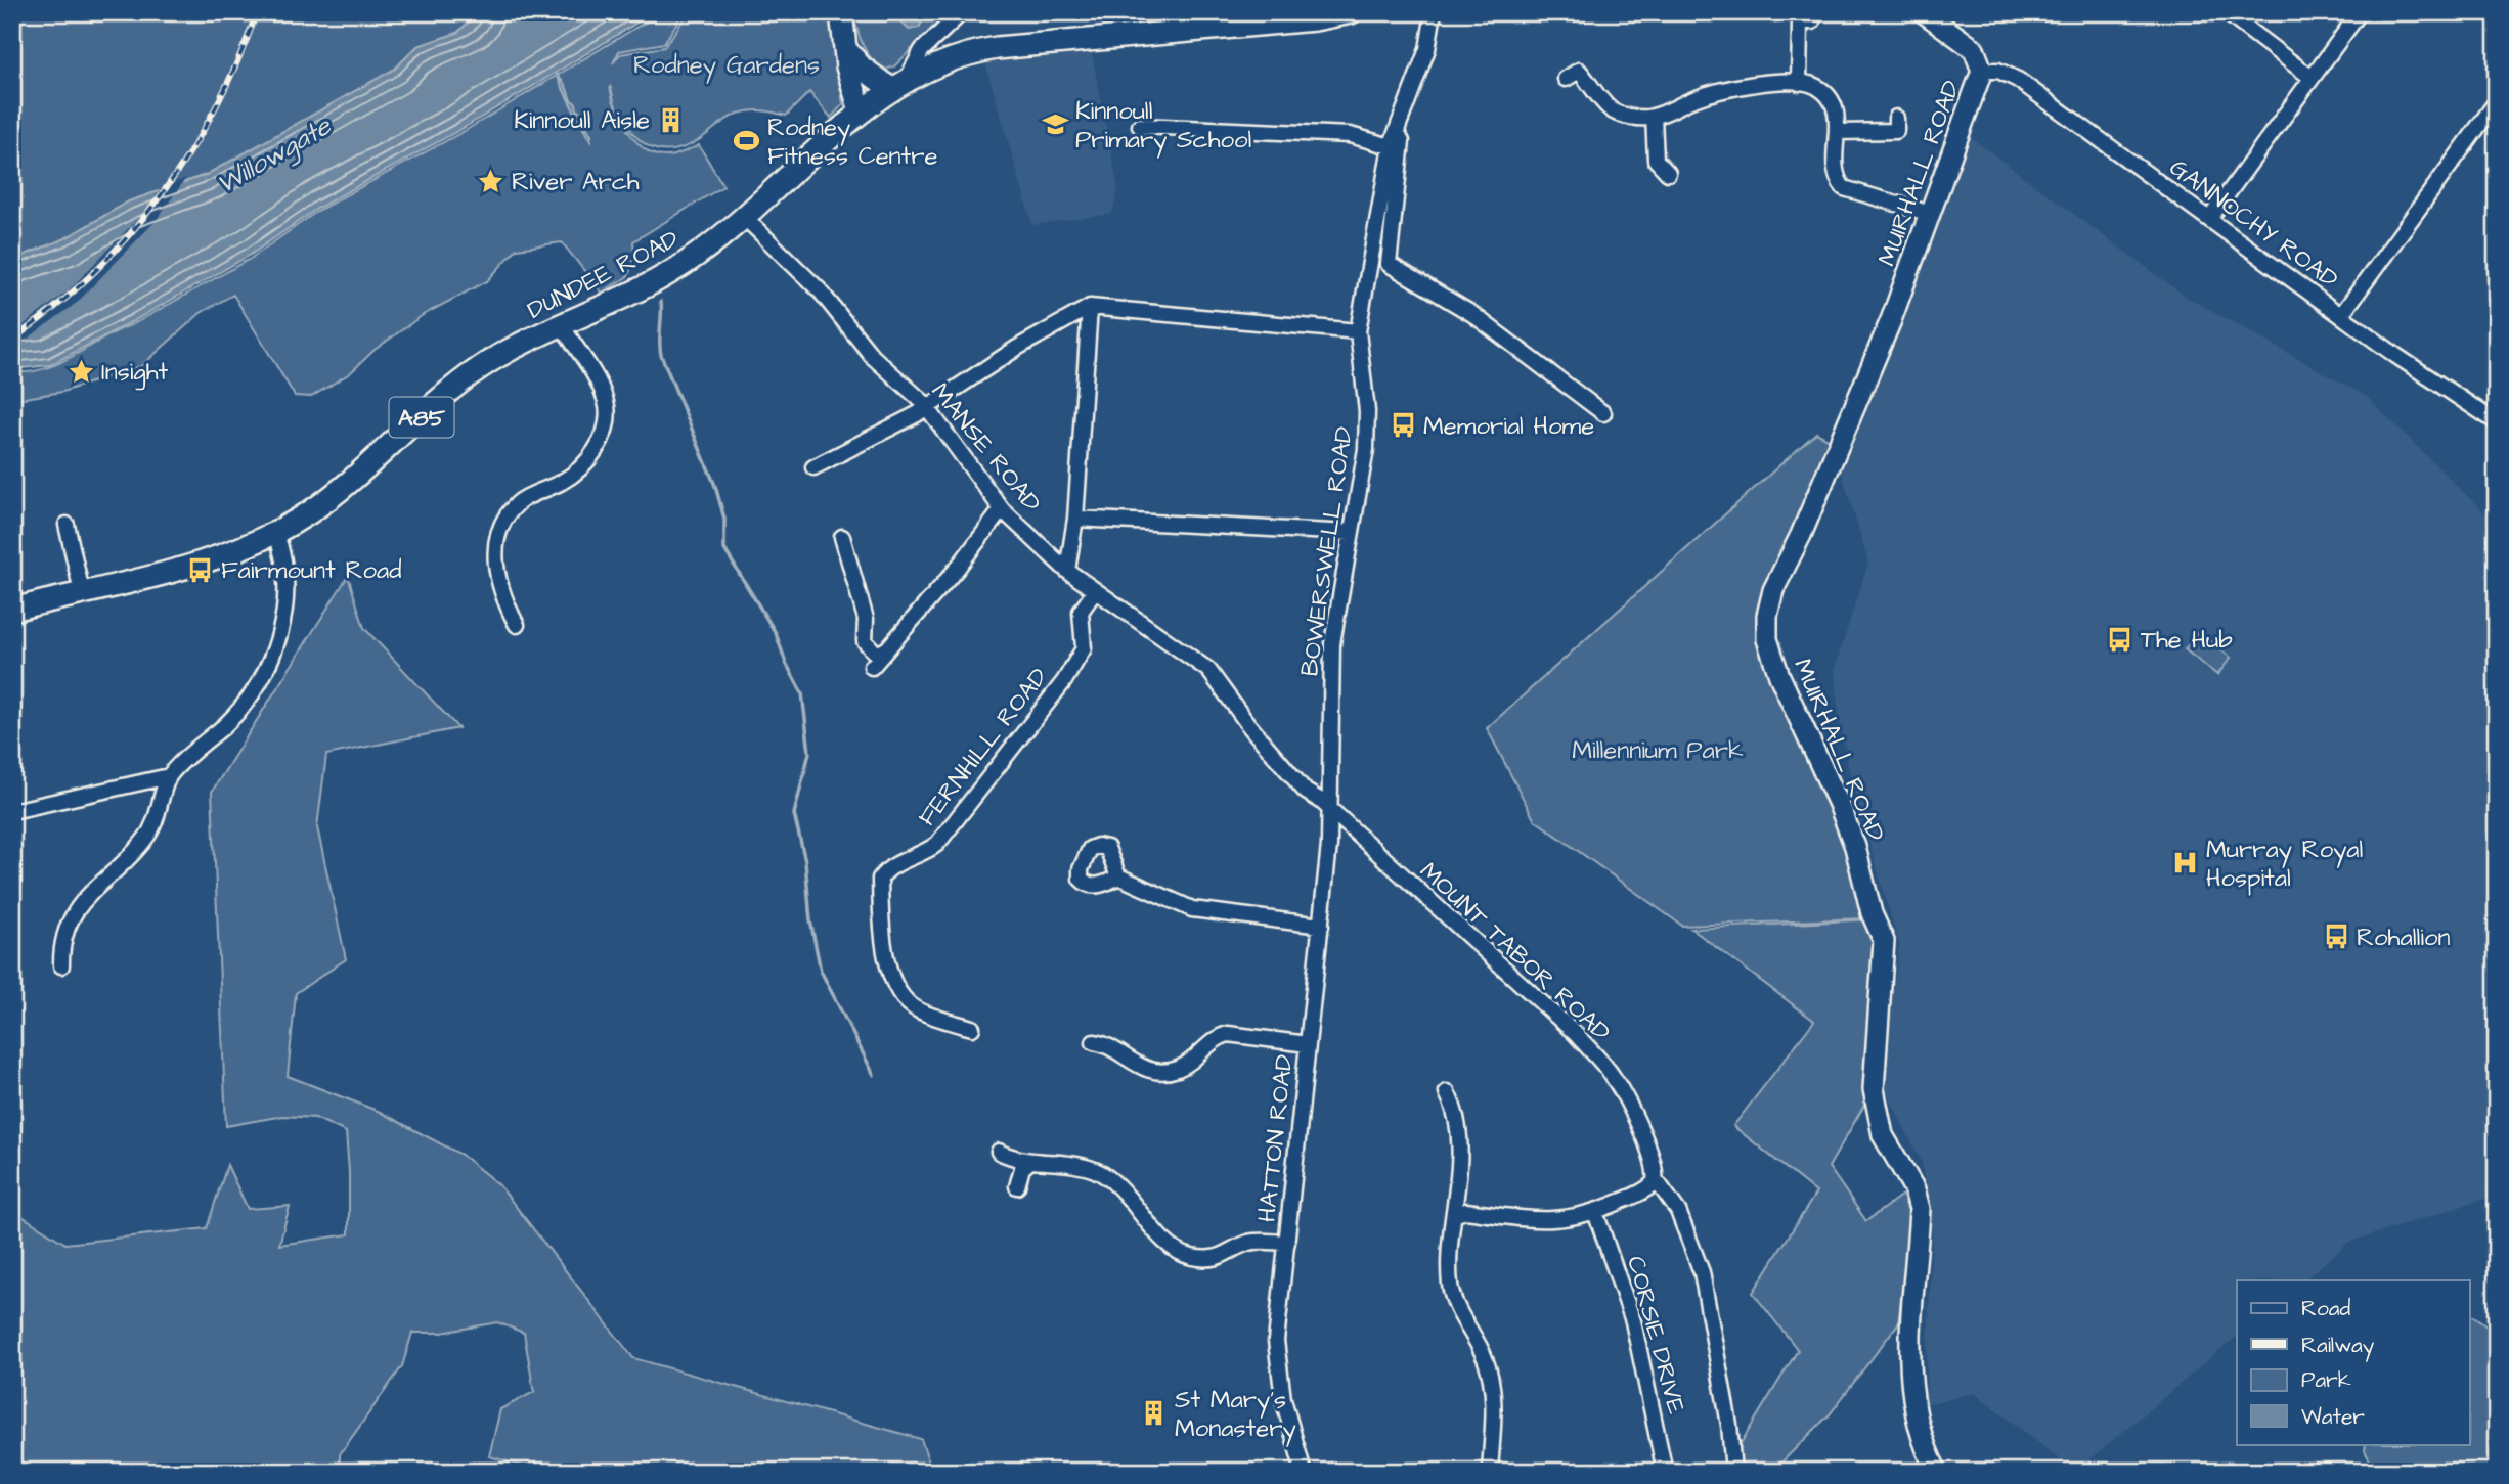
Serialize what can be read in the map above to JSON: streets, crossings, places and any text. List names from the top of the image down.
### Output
{
  "streets": {
    "main road": ["DUNDEE ROAD", "A85"],
    "street": [
      "MUIRHALL ROAD",
      "GANNOCHY ROAD",
      "MANSE ROAD",
      "BOWERSWELL ROAD",
      "FERNHILL ROAD",
      "MOUNT TABOR ROAD",
      "HATTON ROAD",
      "CORSIE DRIVE"
    ]
  },
  "crossings": [
    ["MUIRHALL ROAD", "GANNOCHY ROAD"],
    ["DUNDEE ROAD", "MANSE ROAD"],
    ["MANSE ROAD", "BOWERSWELL ROAD"],
    ["MANSE ROAD", "FERNHILL ROAD"],
    ["MANSE ROAD", "MOUNT TABOR ROAD"],
    ["MANSE ROAD", "HATTON ROAD"],
    ["BOWERSWELL ROAD", "MOUNT TABOR ROAD"],
    ["BOWERSWELL ROAD", "HATTON ROAD"],
    ["MOUNT TABOR ROAD", "HATTON ROAD"]
  ],
  "water": ["Willowgate"],
  "parks": ["Rodney Gardens", "Millennium Park"],
  "places": {
    "building": ["Kinnoull Aisle", "St Mary's Monastery"],
    "school or university": ["Kinnoull Primary School"],
    "sports": ["Rodney Fitness Centre"],
    "place": ["River Arch", "Insight"],
    "bus stop": [
      "Memorial Home",
      "Fairmount Road",
      "The Hub",
      "Rohallion"
    ],
    "hospital": ["Murray Royal Hospital"]
  },
  "legend": [
    "Road",
    "Railway",
    "Park",
    "Water"
  ]
}
